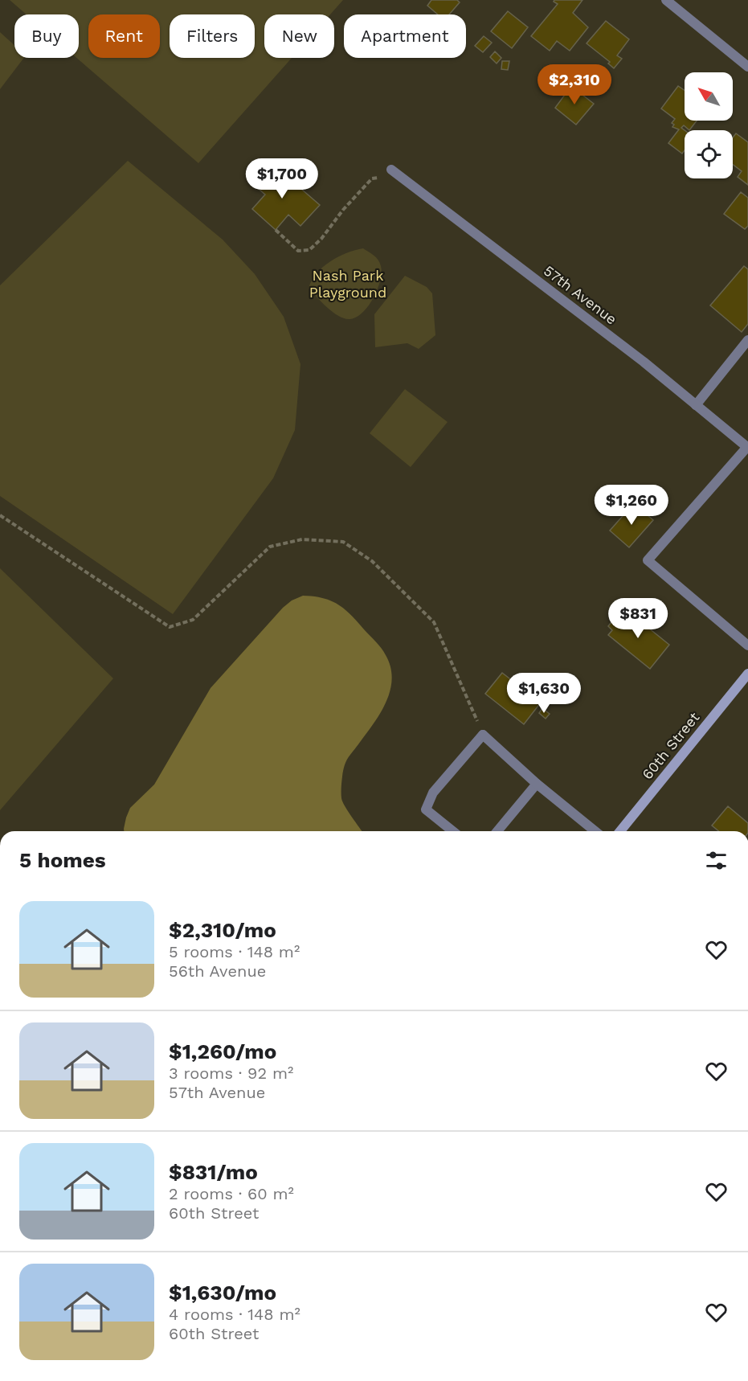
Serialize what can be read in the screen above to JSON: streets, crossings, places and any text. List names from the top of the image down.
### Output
{
  "streets": {
    "street": ["57th Avenue", "60th Street"]
  },
  "parks": ["Nash Park Playground"],
  "north": "top left",
  "page": {
    "chip": [
      "Buy",
      "Rent",
      "Filters",
      "New",
      "Apartment"
    ],
    "price": [
      "$2,310",
      "$1,700",
      "$1,260",
      "$831",
      "$1,630"
    ],
    "heading": "5 homes",
    "list": [
      {
        "name": "$2,310/mo",
        "note": "5 rooms · 148 m² · 56th Avenue"
      },
      {
        "name": "$1,260/mo",
        "note": "3 rooms · 92 m² · 57th Avenue"
      },
      {
        "name": "$831/mo",
        "note": "2 rooms · 60 m² · 60th Street"
      },
      {
        "name": "$1,630/mo",
        "note": "4 rooms · 148 m² · 60th Street"
      }
    ]
  }
}
